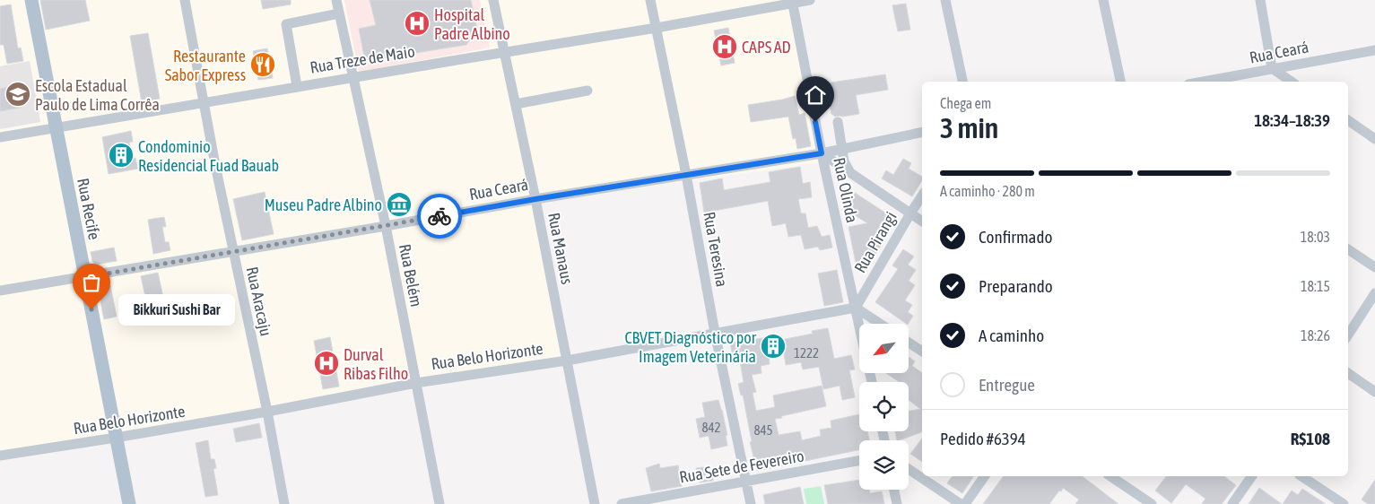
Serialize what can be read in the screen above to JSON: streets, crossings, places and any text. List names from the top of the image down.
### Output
{
  "streets": {
    "main road": ["Rua Recife"],
    "street": [
      "Rua Ceará",
      "Rua Treze de Maio",
      "Rua Olinda",
      "Rua Pirangi",
      "Rua Manaus",
      "Rua Teresina",
      "Rua Belém",
      "Rua Aracaju",
      "Rua Belo Horizonte",
      "Rua Sete de Fevereiro"
    ]
  },
  "crossings": [
    ["Rua Ceará", "Rua Olinda"],
    ["Rua Ceará", "Rua Recife"],
    ["Rua Ceará", "Rua Manaus"],
    ["Rua Ceará", "Rua Teresina"],
    ["Rua Ceará", "Rua Belém"],
    ["Rua Ceará", "Rua Aracaju"],
    ["Rua Treze de Maio", "Rua Olinda"],
    ["Rua Treze de Maio", "Rua Recife"],
    ["Rua Treze de Maio", "Rua Manaus"],
    ["Rua Treze de Maio", "Rua Teresina"],
    ["Rua Treze de Maio", "Rua Belém"],
    ["Rua Treze de Maio", "Rua Aracaju"],
    ["Rua Olinda", "Rua Pirangi"],
    ["Rua Olinda", "Rua Belo Horizonte"],
    ["Rua Recife", "Rua Belo Horizonte"],
    ["Rua Pirangi", "Rua Belo Horizonte"],
    ["Rua Manaus", "Rua Belo Horizonte"],
    ["Rua Teresina", "Rua Belo Horizonte"],
    ["Rua Teresina", "Rua Sete de Fevereiro"],
    ["Rua Belém", "Rua Belo Horizonte"],
    ["Rua Aracaju", "Rua Belo Horizonte"]
  ],
  "places": {
    "hospital": ["Hospital Padre Albino", "CAPS AD", "Durval Ribas Filho"],
    "restaurant": ["Restaurante Sabor Express"],
    "school or university": ["Escola Estadual Paulo de Lima Corrêa"],
    "building": ["Condominio Residencial Fuad Bauab", "CBVET Diagnóstico por Imagem Veterinária"],
    "museum": ["Museu Padre Albino"],
    "other": ["Bikkuri Sushi Bar"]
  },
  "house_numbers": ["1222", "842", "845"],
  "north": "bottom left",
  "page": {
    "heading": ["3 min", "Chega em", "18:34–18:39"],
    "panel": ["Pedido #6394", "R$108"],
    "bar": "A caminho · 280 m",
    "list": [
      ["Confirmado", "18:03"],
      ["Preparando", "18:15"],
      ["A caminho", "18:26"],
      "Entregue"
    ],
    "bubble": "Bikkuri Sushi Bar"
  }
}
